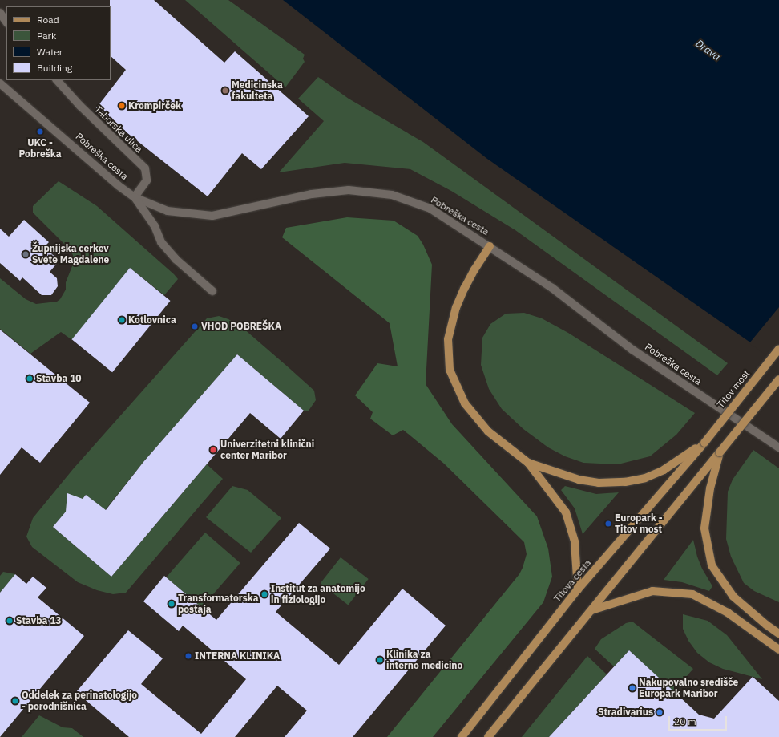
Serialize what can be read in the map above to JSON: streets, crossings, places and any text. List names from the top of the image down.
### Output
{
  "streets": {
    "main road": ["Titov most", "Titova cesta"],
    "street": ["Taborska ulica", "Pobreška cesta"]
  },
  "crossings": [
    ["Taborska ulica", "Pobreška cesta"],
    ["Titov most", "Titova cesta"]
  ],
  "water": ["Drava"],
  "places": [
    "Medicinska fakulteta",
    "Krompirček",
    "UKC - Pobreška",
    "Župnijska cerkev Svete Magdalene",
    "Kotlovnica",
    "VHOD POBREŠKA",
    "Stavba 10",
    "Univerzitetni klinični center Maribor",
    "Europark - Titov most",
    "Institut za anatomijo in fiziologijo",
    "Transformatorska postaja",
    "Stavba 13",
    "INTERNA KLINIKA",
    "Klinika za interno medicino",
    "Nakupovalno središče Europark Maribor",
    "Oddelek za perinatologijo - porodnišnica",
    "Stradivarius"
  ],
  "legend": [
    "Road",
    "Park",
    "Water",
    "Building"
  ],
  "scale_bar": "20 m"
}
